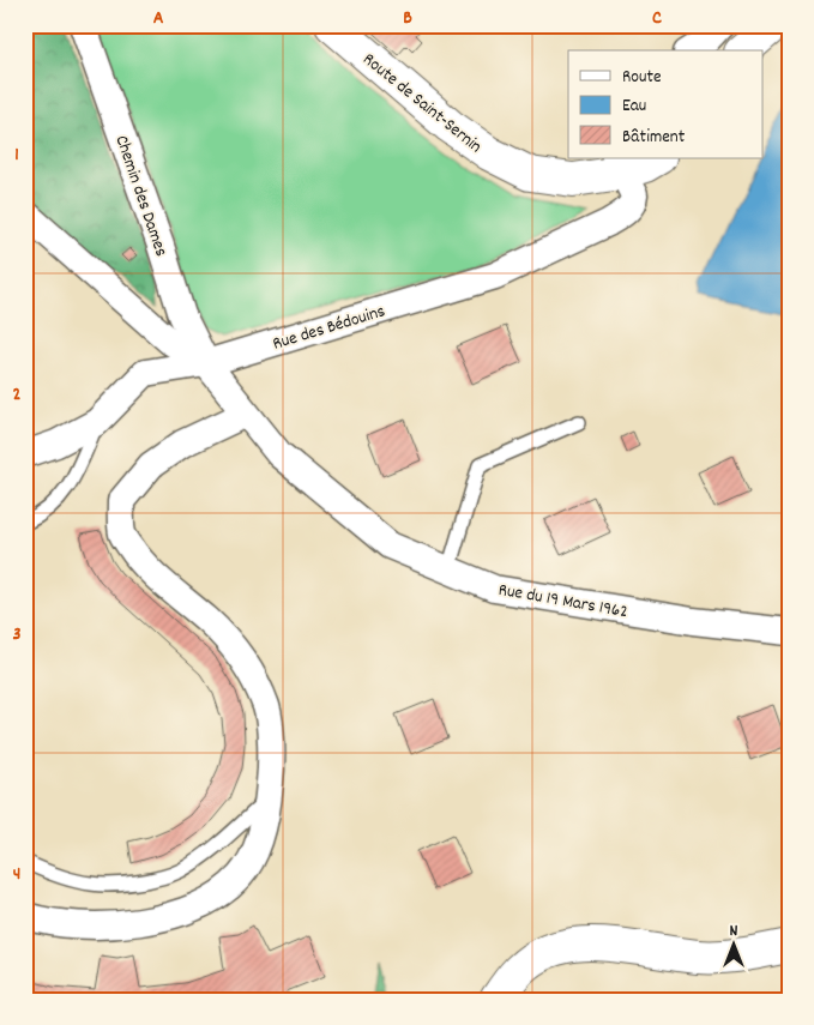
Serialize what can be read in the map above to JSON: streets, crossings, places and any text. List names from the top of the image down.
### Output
{
  "streets": {
    "street": [
      "Route de Saint-Sernin",
      "Chemin des Dames",
      "Rue des Bédouins",
      "Rue du 19 Mars 1962"
    ]
  },
  "crossings": [
    ["Route de Saint-Sernin", "Rue des Bédouins"],
    ["Chemin des Dames", "Rue des Bédouins"],
    ["Chemin des Dames", "Rue du 19 Mars 1962"],
    ["Rue des Bédouins", "Rue du 19 Mars 1962"]
  ],
  "legend": ["Route", "Eau", "Bâtiment"],
  "north": "top",
  "grid": {
    "columns": ["A", "B", "C"],
    "rows": [
      "1",
      "2",
      "3",
      "4"
    ]
  }
}
